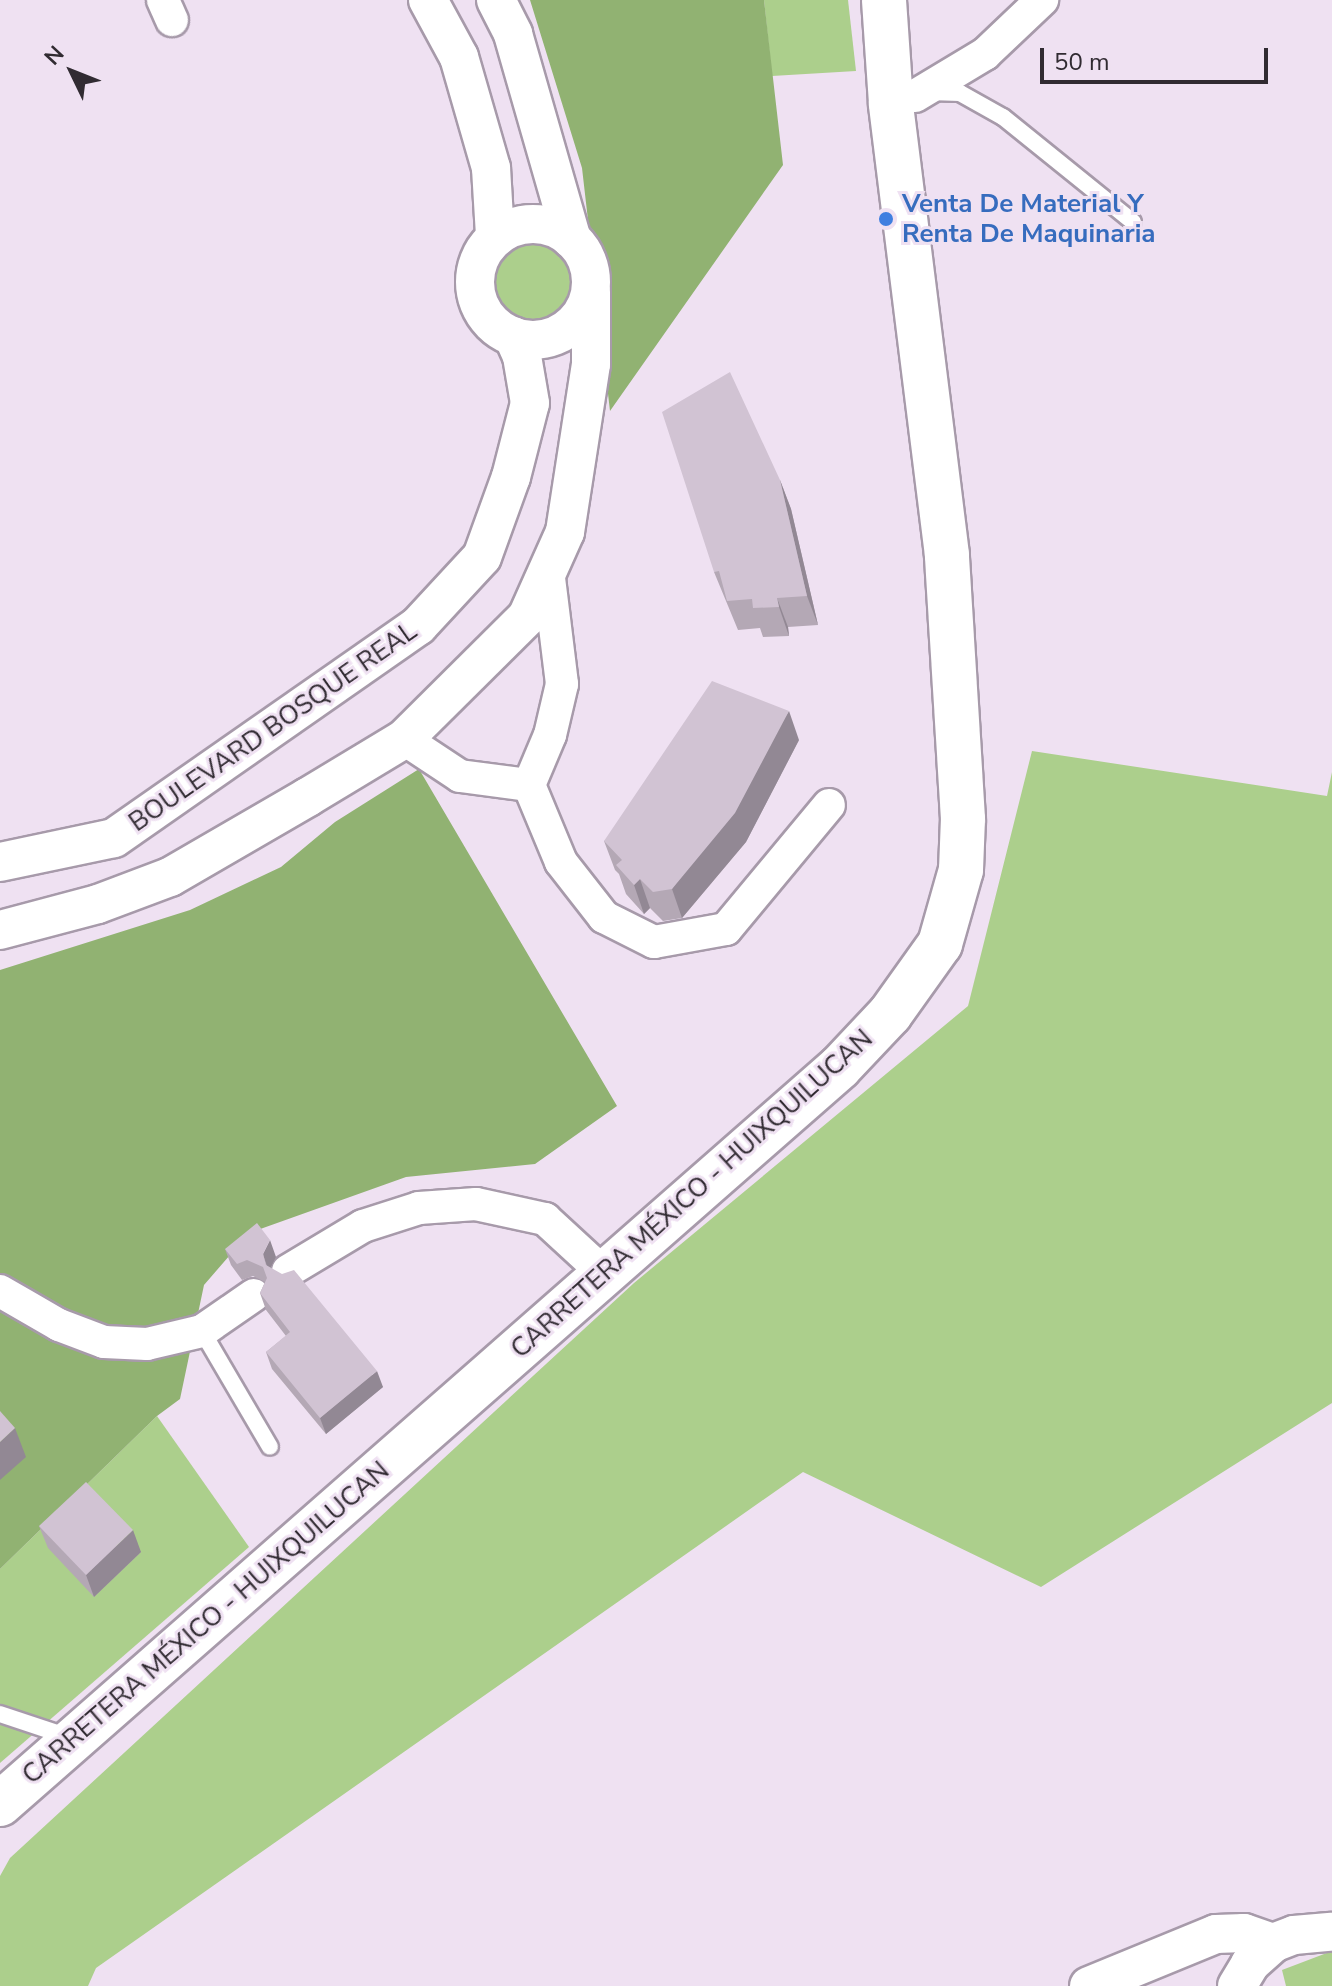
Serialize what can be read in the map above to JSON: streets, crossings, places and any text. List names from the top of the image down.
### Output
{
  "streets": {
    "main road": ["CARRETERA MÉXICO - HUIXQUILUCAN"],
    "street": ["BOULEVARD BOSQUE REAL"]
  },
  "places": ["Venta De Material Y Renta De Maquinaria"],
  "scale_bar": "50 m",
  "north": "top left"
}
